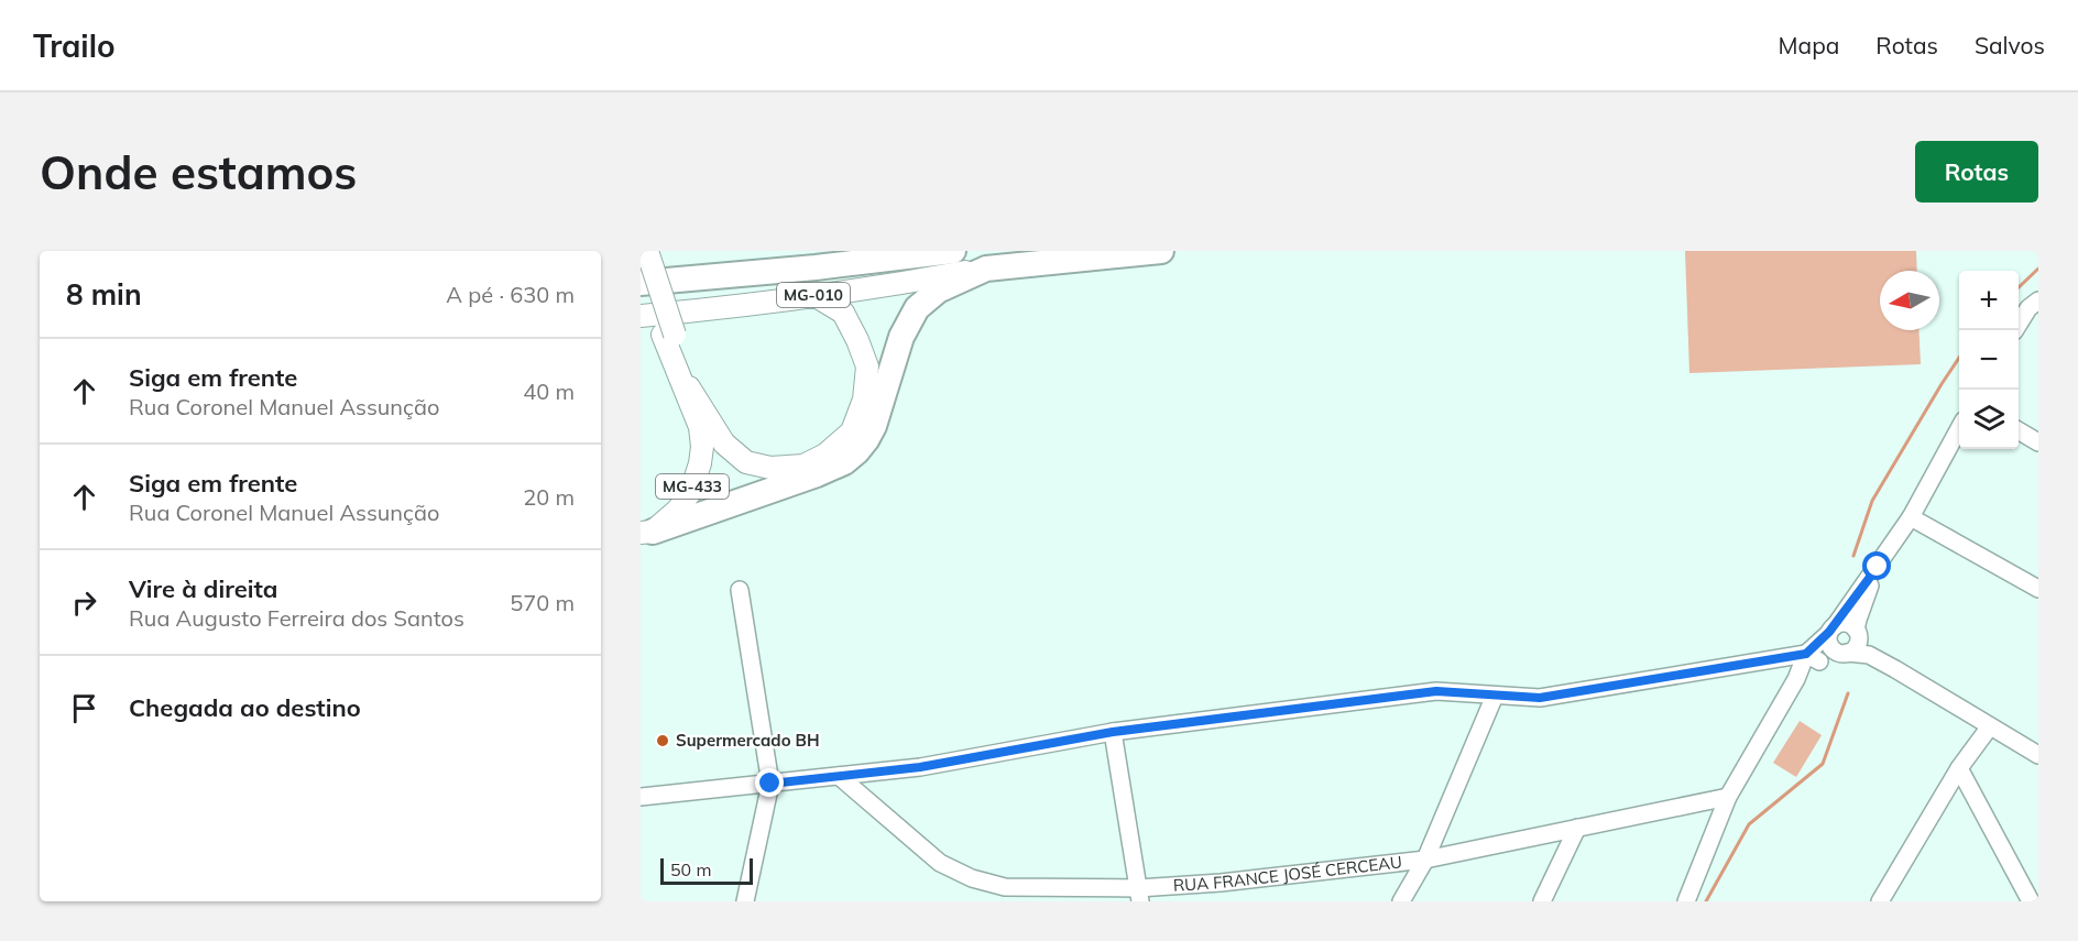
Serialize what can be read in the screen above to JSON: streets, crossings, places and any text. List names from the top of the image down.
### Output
{
  "streets": {
    "highway": ["MG-010"],
    "main road": ["MG-433"],
    "street": ["RUA FRANCE JOSÉ CERCEAU"]
  },
  "places": ["Supermercado BH"],
  "scale_bar": "50 m",
  "north": "left",
  "page": {
    "header": "Trailo",
    "nav": ["Mapa", "Rotas", "Salvos"],
    "buttons": "Rotas",
    "title": "Onde estamos",
    "heading": ["8 min", "A pé · 630 m"],
    "map_buttons": ["+", "−"],
    "list": [
      ["Siga em frente", "Rua Coronel Manuel Assunção", "40 m"],
      ["Siga em frente", "Rua Coronel Manuel Assunção", "20 m"],
      ["Vire à direita", "Rua Augusto Ferreira dos Santos", "570 m"],
      "Chegada ao destino"
    ],
    "scale": "50 m"
  }
}
